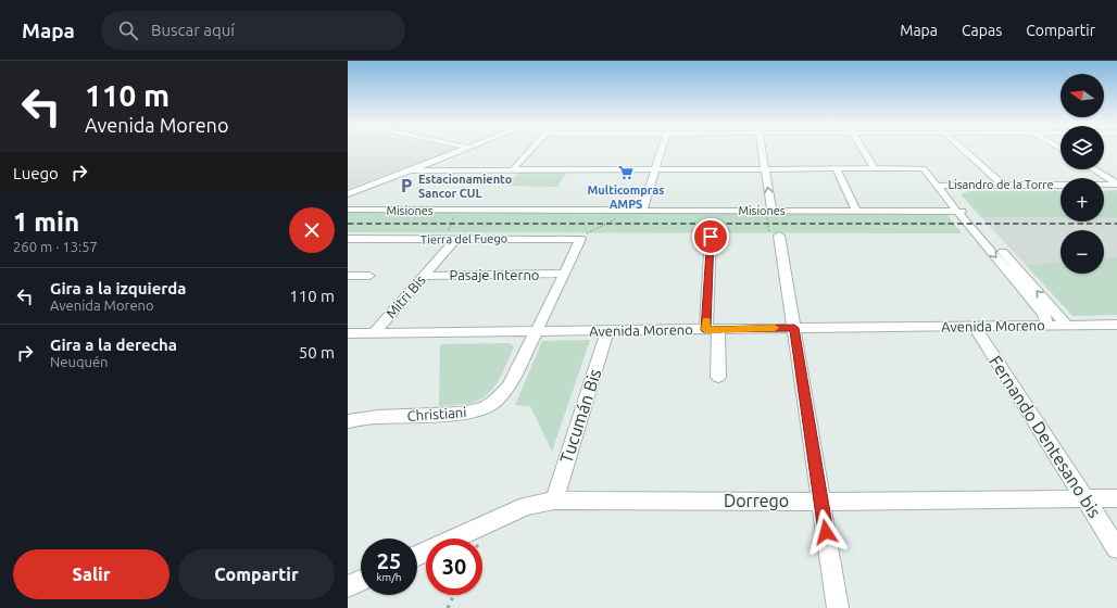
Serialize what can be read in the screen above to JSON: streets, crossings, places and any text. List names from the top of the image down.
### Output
{
  "streets": {
    "street": [
      "Lisandro de la Torre",
      "Misiones",
      "Tierra del Fuego",
      "Pasaje Interno",
      "Mitri Bis",
      "Avenida Moreno",
      "Christiani",
      "Tucumán Bis",
      "Fernando Dentesano bis",
      "Dorrego"
    ]
  },
  "crossings": [
    ["Tierra del Fuego", "Mitri Bis"],
    ["Pasaje Interno", "Mitri Bis"],
    ["Mitri Bis", "Avenida Moreno"],
    ["Avenida Moreno", "Christiani"],
    ["Avenida Moreno", "Tucumán Bis"],
    ["Avenida Moreno", "Fernando Dentesano bis"],
    ["Tucumán Bis", "Dorrego"],
    ["Fernando Dentesano bis", "Dorrego"]
  ],
  "places": {
    "supermarket": ["Multicompras AMPS"],
    "parking": ["Estacionamiento Sancor CUL"]
  },
  "north": "left",
  "page": {
    "header": "Mapa",
    "search": "Buscar aquí",
    "nav": ["Mapa", "Capas", "Compartir"],
    "turn": ["110 m", "Avenida Moreno"],
    "map_buttons": ["+", "−"],
    "then": "Luego",
    "heading": ["1 min", "260 m · 13:57"],
    "list": [
      {
        "name": "Gira a la izquierda",
        "note": "Avenida Moreno",
        "value": "110 m"
      },
      {
        "name": "Gira a la derecha",
        "note": "Neuquén",
        "value": "50 m"
      }
    ],
    "speed": "25 km/h",
    "limit": "30",
    "buttons": ["Salir", "Compartir"]
  }
}
